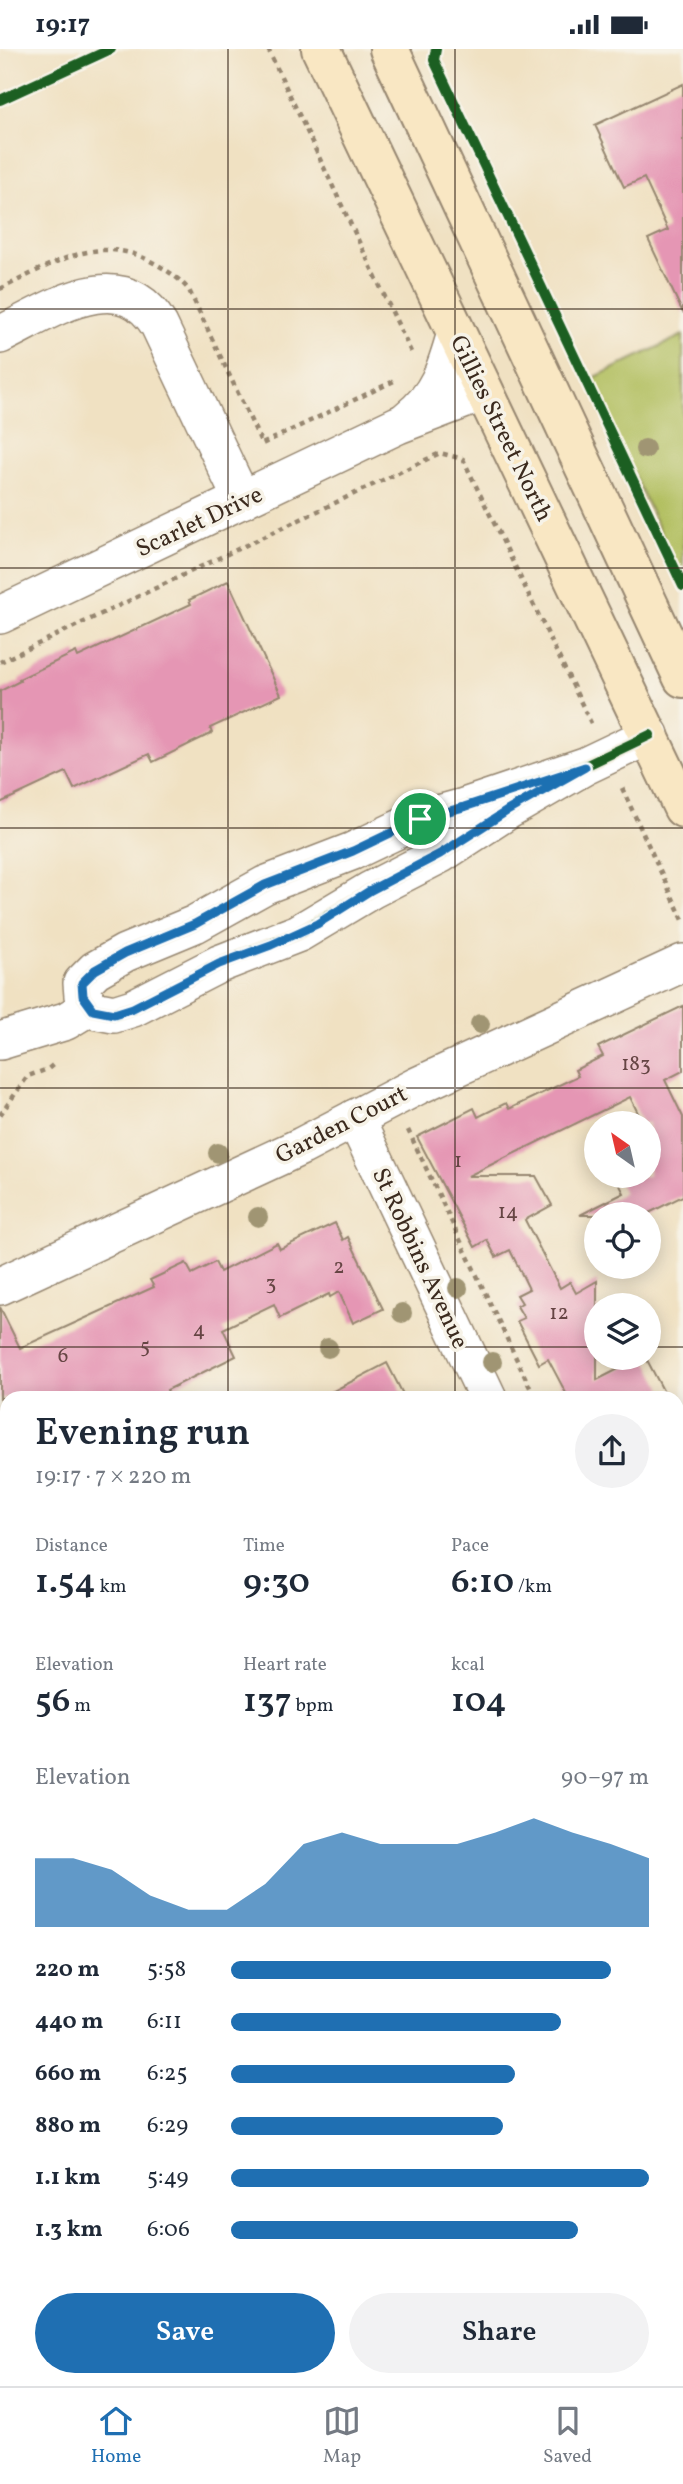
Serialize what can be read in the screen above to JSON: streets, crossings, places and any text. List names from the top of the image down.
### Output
{
  "streets": {
    "main road": ["Gillies Street North"],
    "street": ["Scarlet Drive", "Garden Court", "St Robbins Avenue"]
  },
  "crossings": [
    ["Gillies Street North", "Scarlet Drive"],
    ["Garden Court", "St Robbins Avenue"]
  ],
  "house_numbers": [
    "183",
    "1",
    "14",
    "2",
    "3",
    "12",
    "4",
    "5",
    "6"
  ],
  "north": "top left",
  "page": {
    "status": "19:17",
    "heading": ["Evening run", "19:17 · 7 × 220 m"],
    "stats": [
      ["Distance", "1.54 km"],
      ["Time", "9:30"],
      ["Pace", "6:10 /km"],
      ["Elevation", "56 m"],
      ["Heart rate", "137 bpm"],
      ["kcal", "104"]
    ],
    "chart": ["Elevation", "90–97 m"],
    "list": [
      {
        "name": "220 m",
        "note": "5:58"
      },
      {
        "name": "440 m",
        "note": "6:11"
      },
      {
        "name": "660 m",
        "note": "6:25"
      },
      {
        "name": "880 m",
        "note": "6:29"
      },
      {
        "name": "1.1 km",
        "note": "5:49"
      },
      {
        "name": "1.3 km",
        "note": "6:06"
      }
    ],
    "buttons": ["Save", "Share"],
    "tabs": ["Home", "Map", "Saved"]
  }
}
